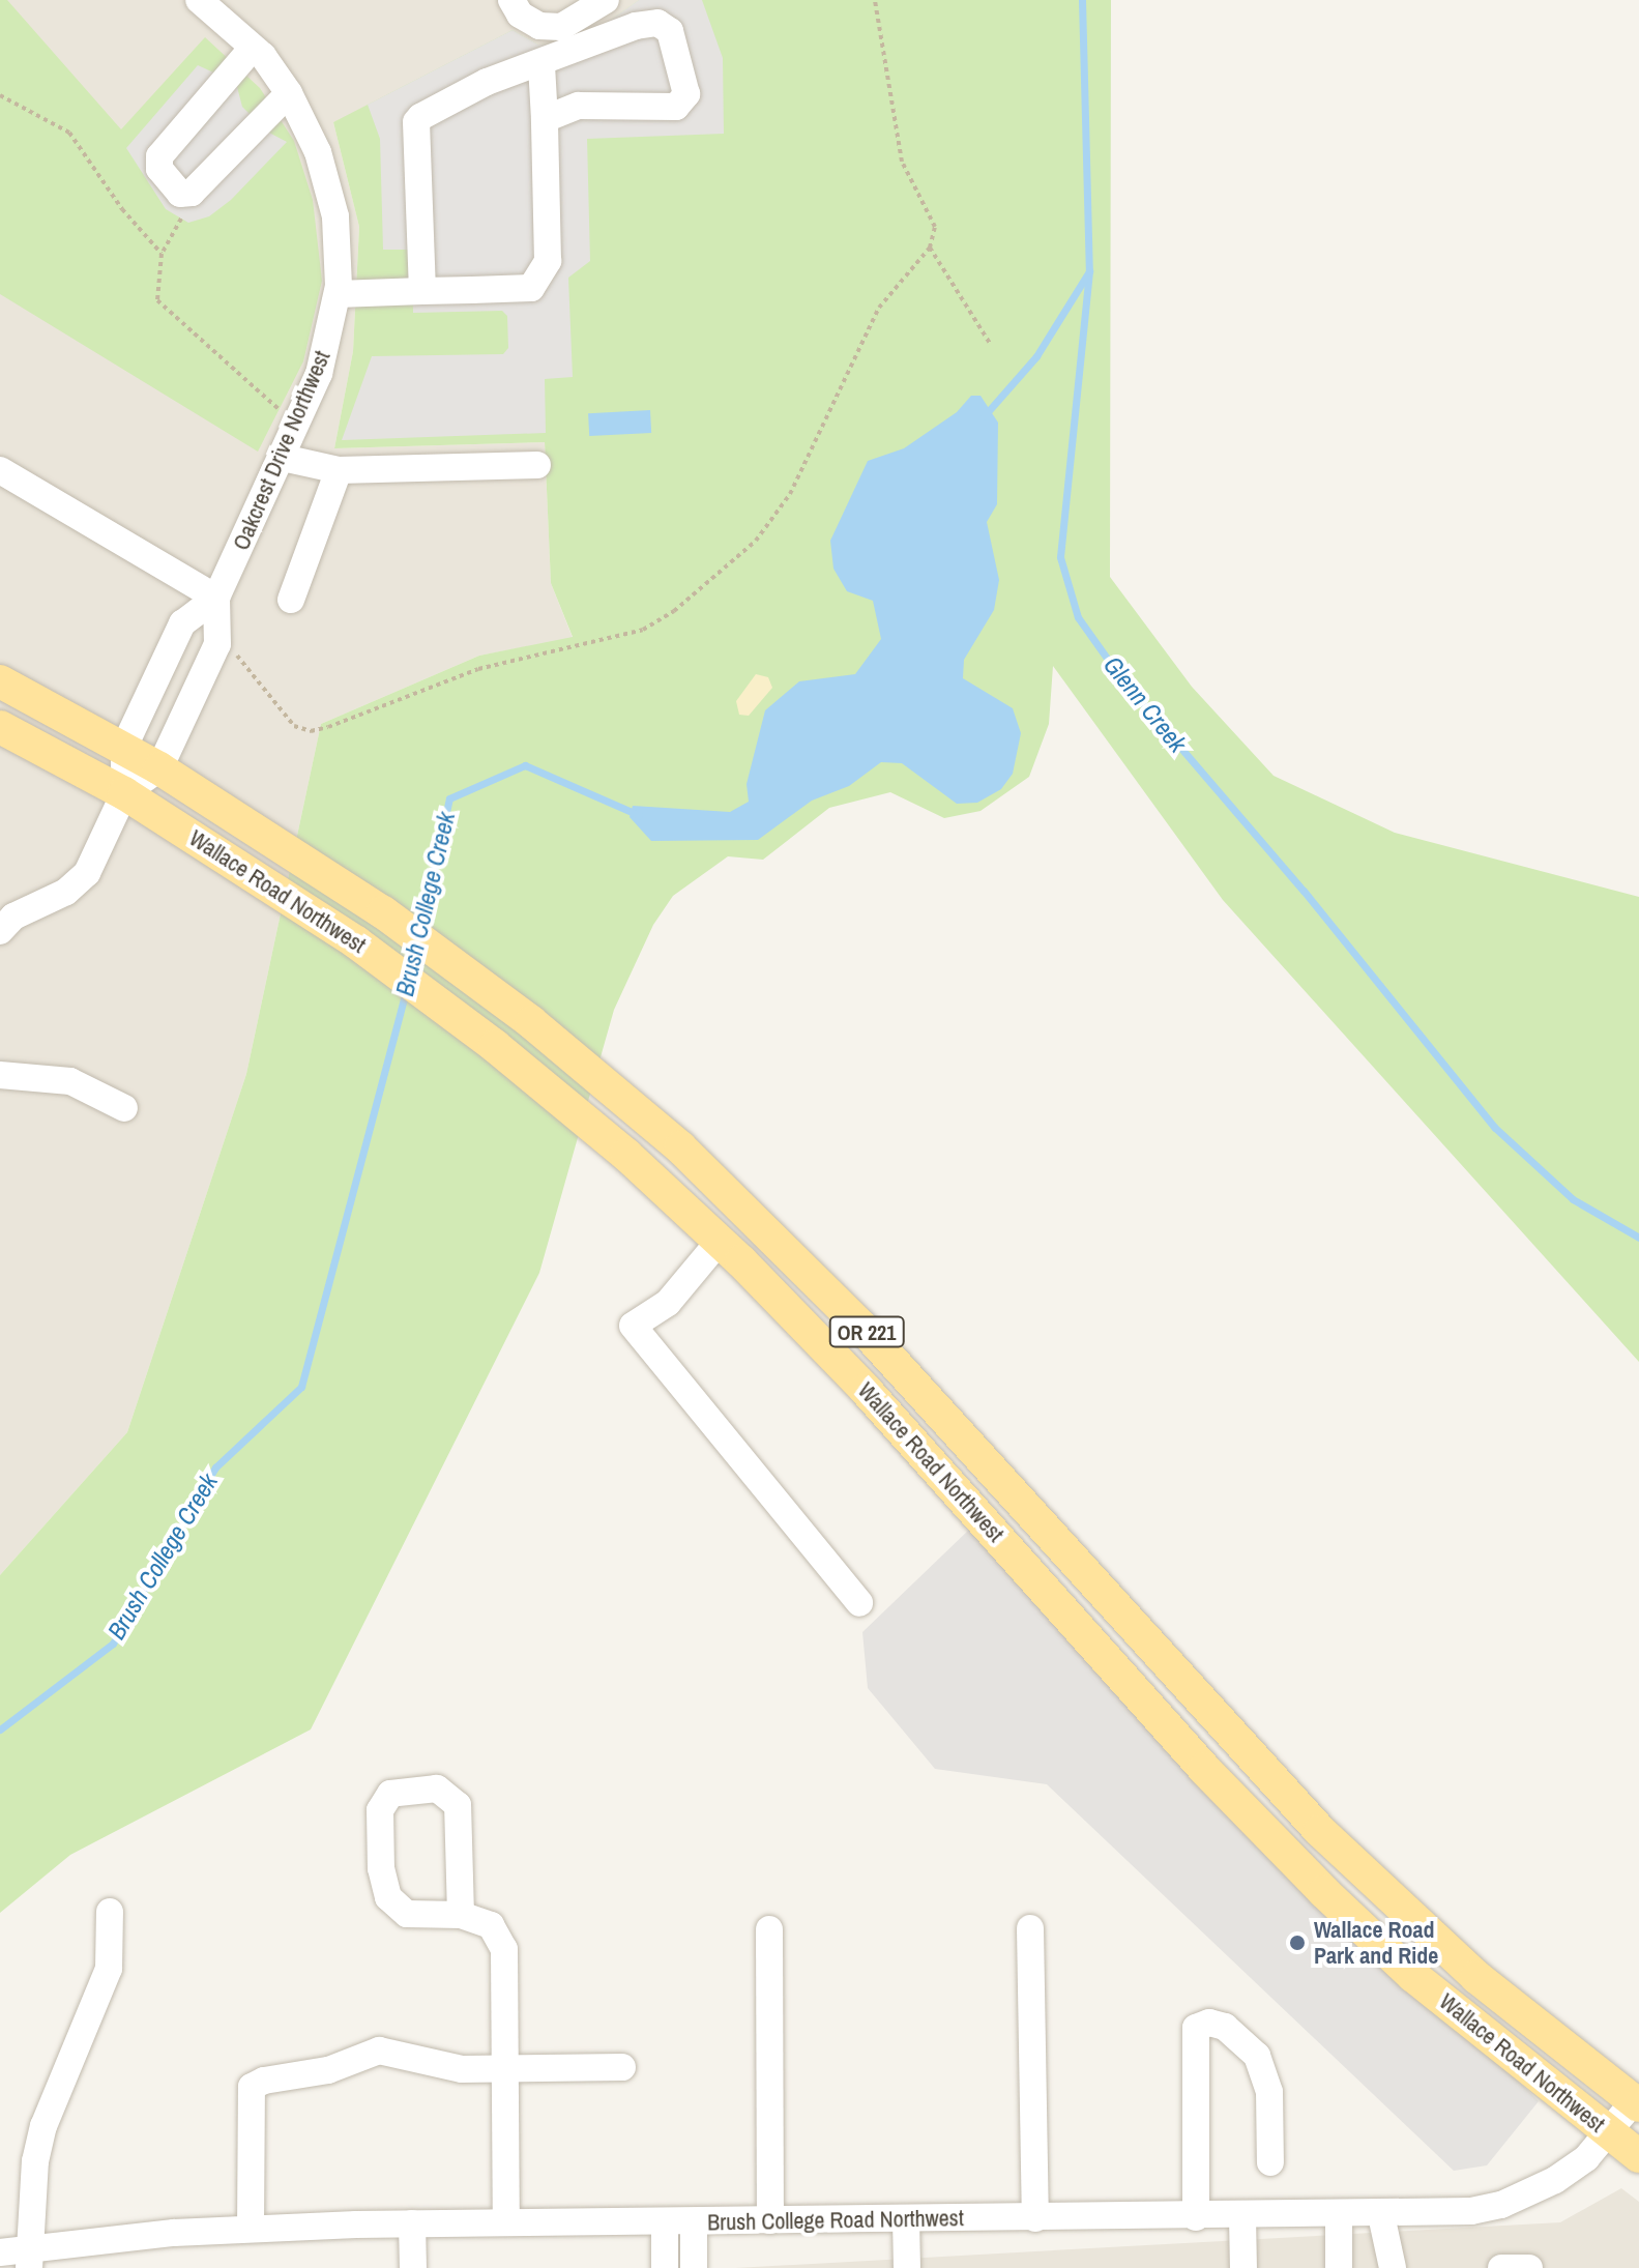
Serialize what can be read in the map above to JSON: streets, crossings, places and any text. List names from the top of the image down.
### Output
{
  "streets": {
    "main road": ["Wallace Road Northwest", "OR 221"],
    "street": ["Oakcrest Drive Northwest", "Brush College Road Northwest"]
  },
  "crossings": [
    ["Oakcrest Drive Northwest", "Wallace Road Northwest"],
    ["Wallace Road Northwest", "Brush College Road Northwest"]
  ],
  "water": ["Glenn Creek", "Brush College Creek"],
  "places": ["Wallace Road Park and Ride"]
}
